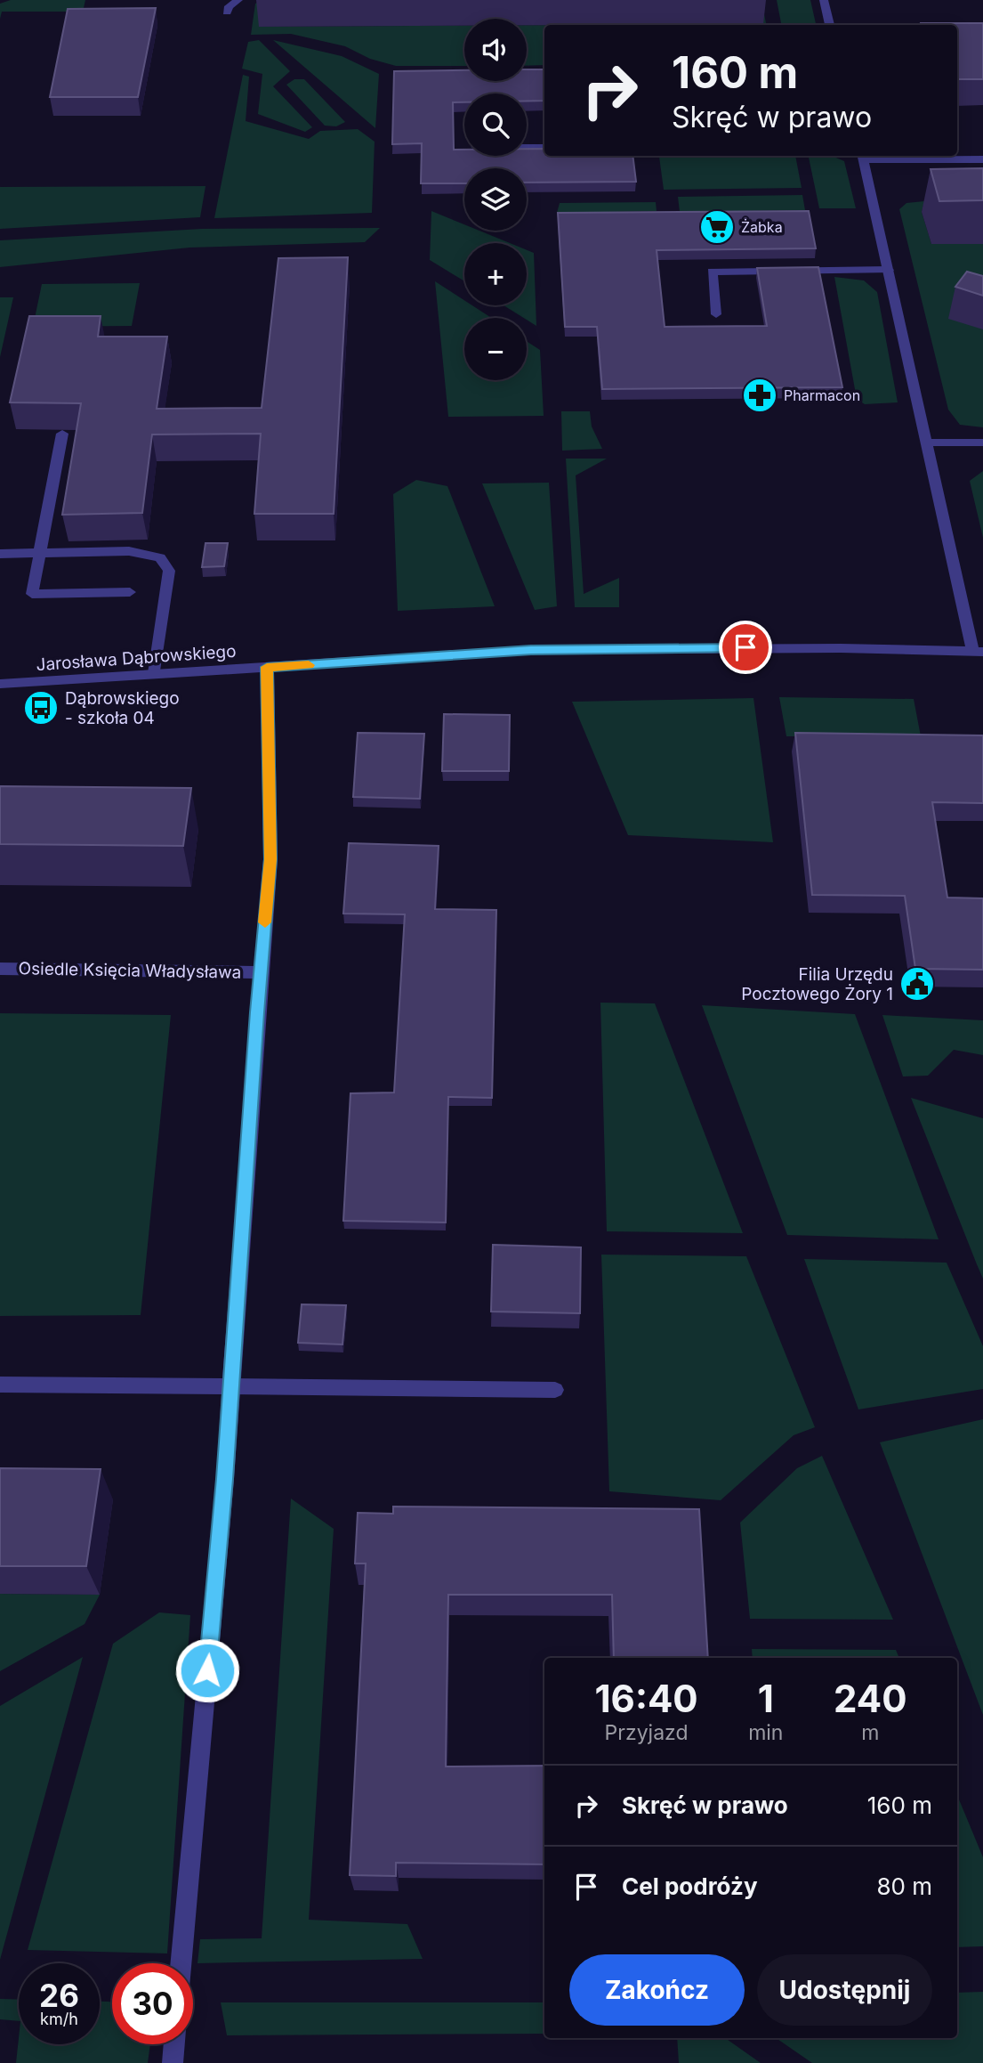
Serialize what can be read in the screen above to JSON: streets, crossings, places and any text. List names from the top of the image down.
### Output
{
  "streets": {
    "street": ["Jarosława Dąbrowskiego", "Osiedle Księcia Władysława"]
  },
  "crossings": [
    ["Jarosława Dąbrowskiego", "Osiedle Księcia Władysława"]
  ],
  "places": {
    "supermarket": ["Żabka"],
    "pharmacy": ["Pharmacon"],
    "bus stop": ["Dąbrowskiego - szkoła 04"],
    "public building": ["Filia Urzędu Pocztowego Żory 1"]
  },
  "page": {
    "map_buttons": ["+", "−"],
    "turn": ["160 m", "Skręć w prawo"],
    "eta": [
      "16:40",
      "Przyjazd",
      "1",
      "min",
      "240",
      "m"
    ],
    "list": [
      {
        "name": "Skręć w prawo",
        "value": "160 m"
      },
      {
        "name": "Cel podróży",
        "value": "80 m"
      }
    ],
    "buttons": ["Zakończ", "Udostępnij"],
    "speed": "26 km/h",
    "limit": "30"
  }
}
